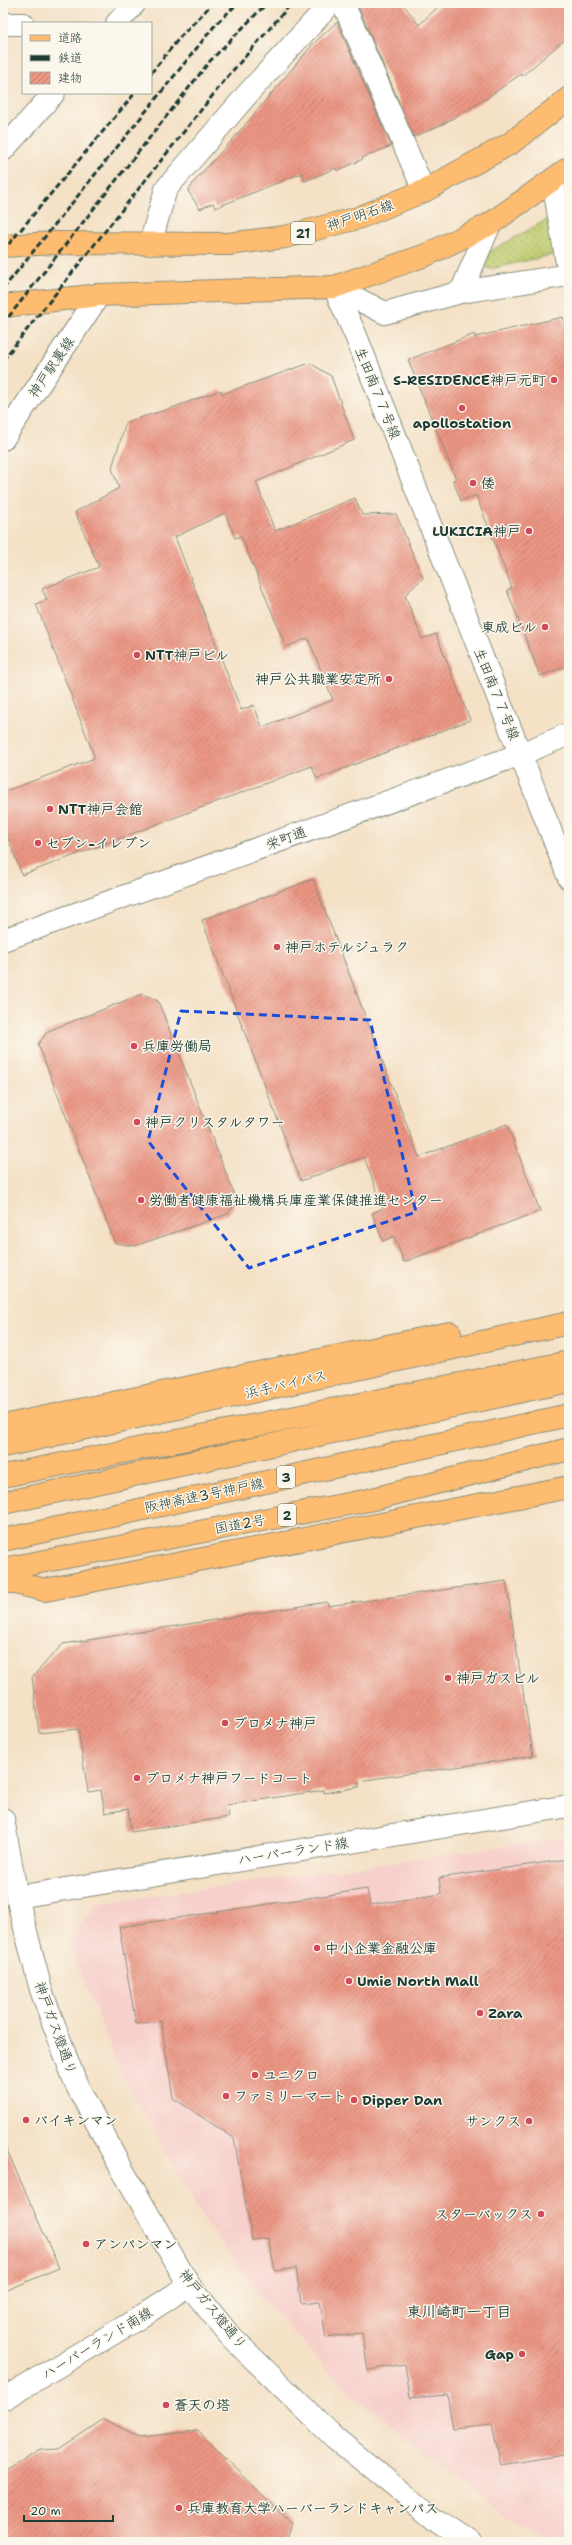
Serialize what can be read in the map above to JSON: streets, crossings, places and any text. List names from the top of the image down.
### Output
{
  "streets": {
    "main road": [
      "神戸明石線",
      "21",
      "浜手バイパス",
      "3",
      "阪神高速3号神戸線",
      "2",
      "国道2号"
    ],
    "street": [
      "神戸駅裏線",
      "生田南７７号線",
      "栄町通",
      "ハーバーランド線",
      "神戸ガス燈通り",
      "ハーバーランド南線"
    ]
  },
  "crossings": [
    ["生田南７７号線", "栄町通"],
    ["2", "国道2号"],
    ["ハーバーランド線", "神戸ガス燈通り"],
    ["神戸ガス燈通り", "ハーバーランド南線"]
  ],
  "districts": ["東川崎町一丁目"],
  "places": [
    "S-RESIDENCE神戸元町",
    "apollostation",
    "倭",
    "LUKICIA神戸",
    "東成ビル",
    "NTT神戸ビル",
    "神戸公共職業安定所",
    "NTT神戸会館",
    "セブン-イレブン",
    "神戸ホテルジュラク",
    "兵庫労働局",
    "神戸クリスタルタワー",
    "労働者健康福祉機構兵庫産業保健推進センター",
    "神戸ガスビル",
    "プロメナ神戸",
    "プロメナ神戸フードコート",
    "中小企業金融公庫",
    "Umie North Mall",
    "Zara",
    "ユニクロ",
    "ファミリーマート",
    "Dipper Dan",
    "バイキンマン",
    "サンクス",
    "スターバックス",
    "アンパンマン",
    "Gap",
    "蒼天の塔",
    "兵庫教育大学ハーバーランドキャンパス"
  ],
  "legend": ["道路", "鉄道", "建物"],
  "scale_bar": "20 m"
}
